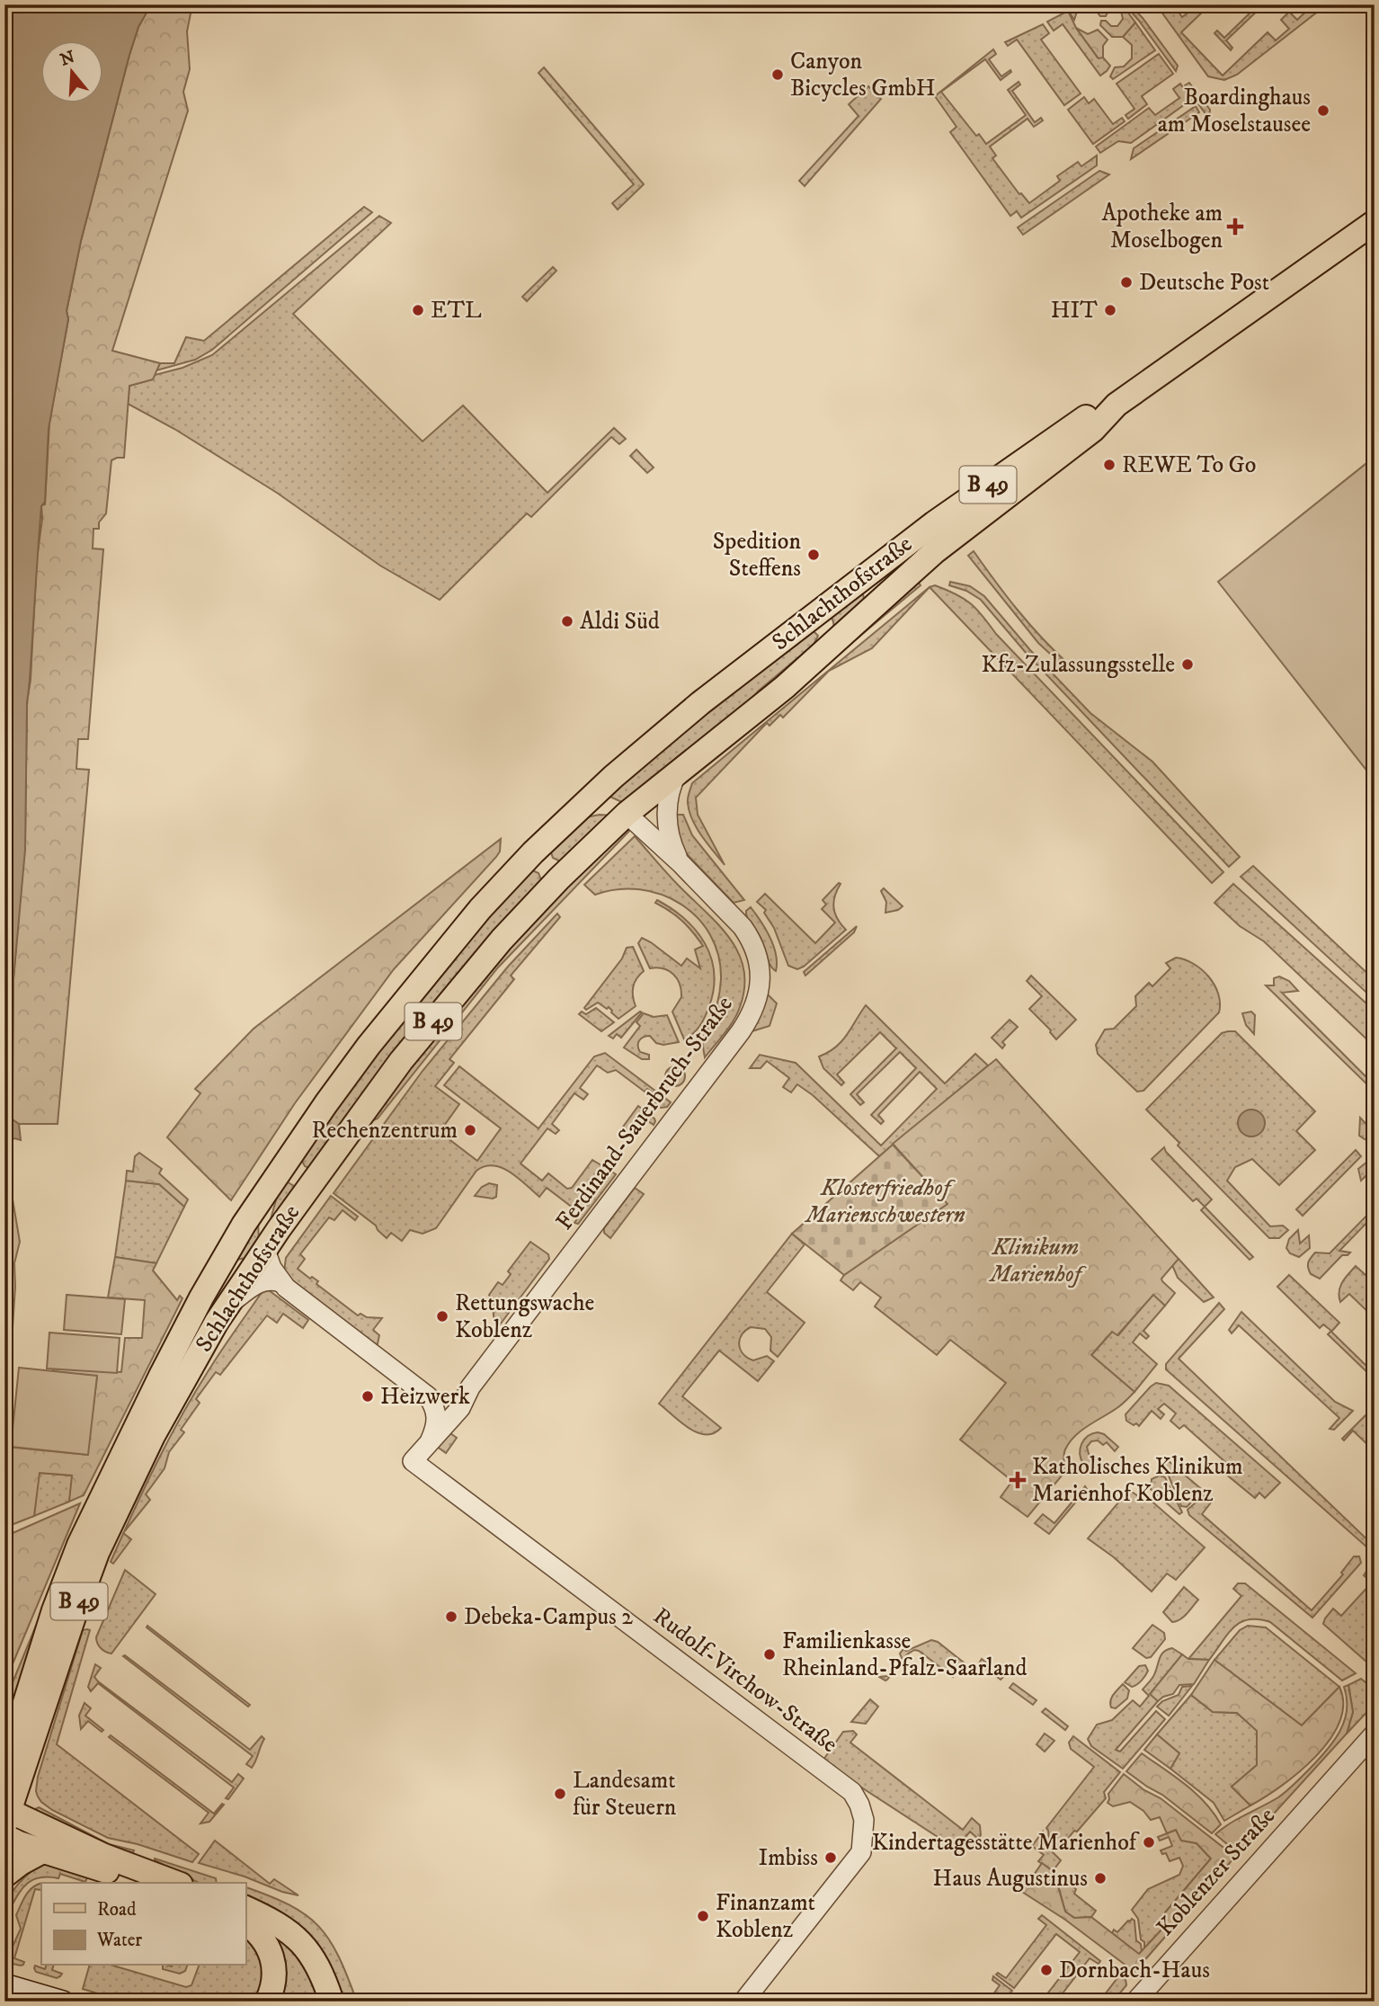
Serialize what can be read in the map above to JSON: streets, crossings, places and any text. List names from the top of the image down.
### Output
{
  "streets": {
    "main road": ["B 49", "Schlachthofstraße"],
    "street": ["Ferdinand-Sauerbruch-Straße", "Rudolf-Virchow-Straße", "Koblenzer Straße"]
  },
  "crossings": [
    ["Schlachthofstraße", "Ferdinand-Sauerbruch-Straße"],
    ["Ferdinand-Sauerbruch-Straße", "Rudolf-Virchow-Straße"]
  ],
  "parks": ["Klosterfriedhof Marienschwestern", "Klinikum Marienhof"],
  "places": {
    "other": [
      "Canyon Bicycles GmbH",
      "Boardinghaus am Moselstausee",
      "Deutsche Post",
      "ETL",
      "HIT",
      "REWE To Go",
      "Spedition Steffens",
      "Aldi Süd",
      "Kfz-Zulassungsstelle",
      "Rechenzentrum",
      "Rettungswache Koblenz",
      "Heizwerk",
      "Debeka-Campus 2",
      "Familienkasse Rheinland-Pfalz-Saarland",
      "Landesamt für Steuern",
      "Kindertagesstätte Marienhof",
      "Imbiss",
      "Haus Augustinus",
      "Finanzamt Koblenz",
      "Dornbach-Haus"
    ],
    "health": ["Apotheke am Moselbogen", "Katholisches Klinikum Marienhof Koblenz"]
  },
  "legend": ["Road", "Water"],
  "north": "top"
}
